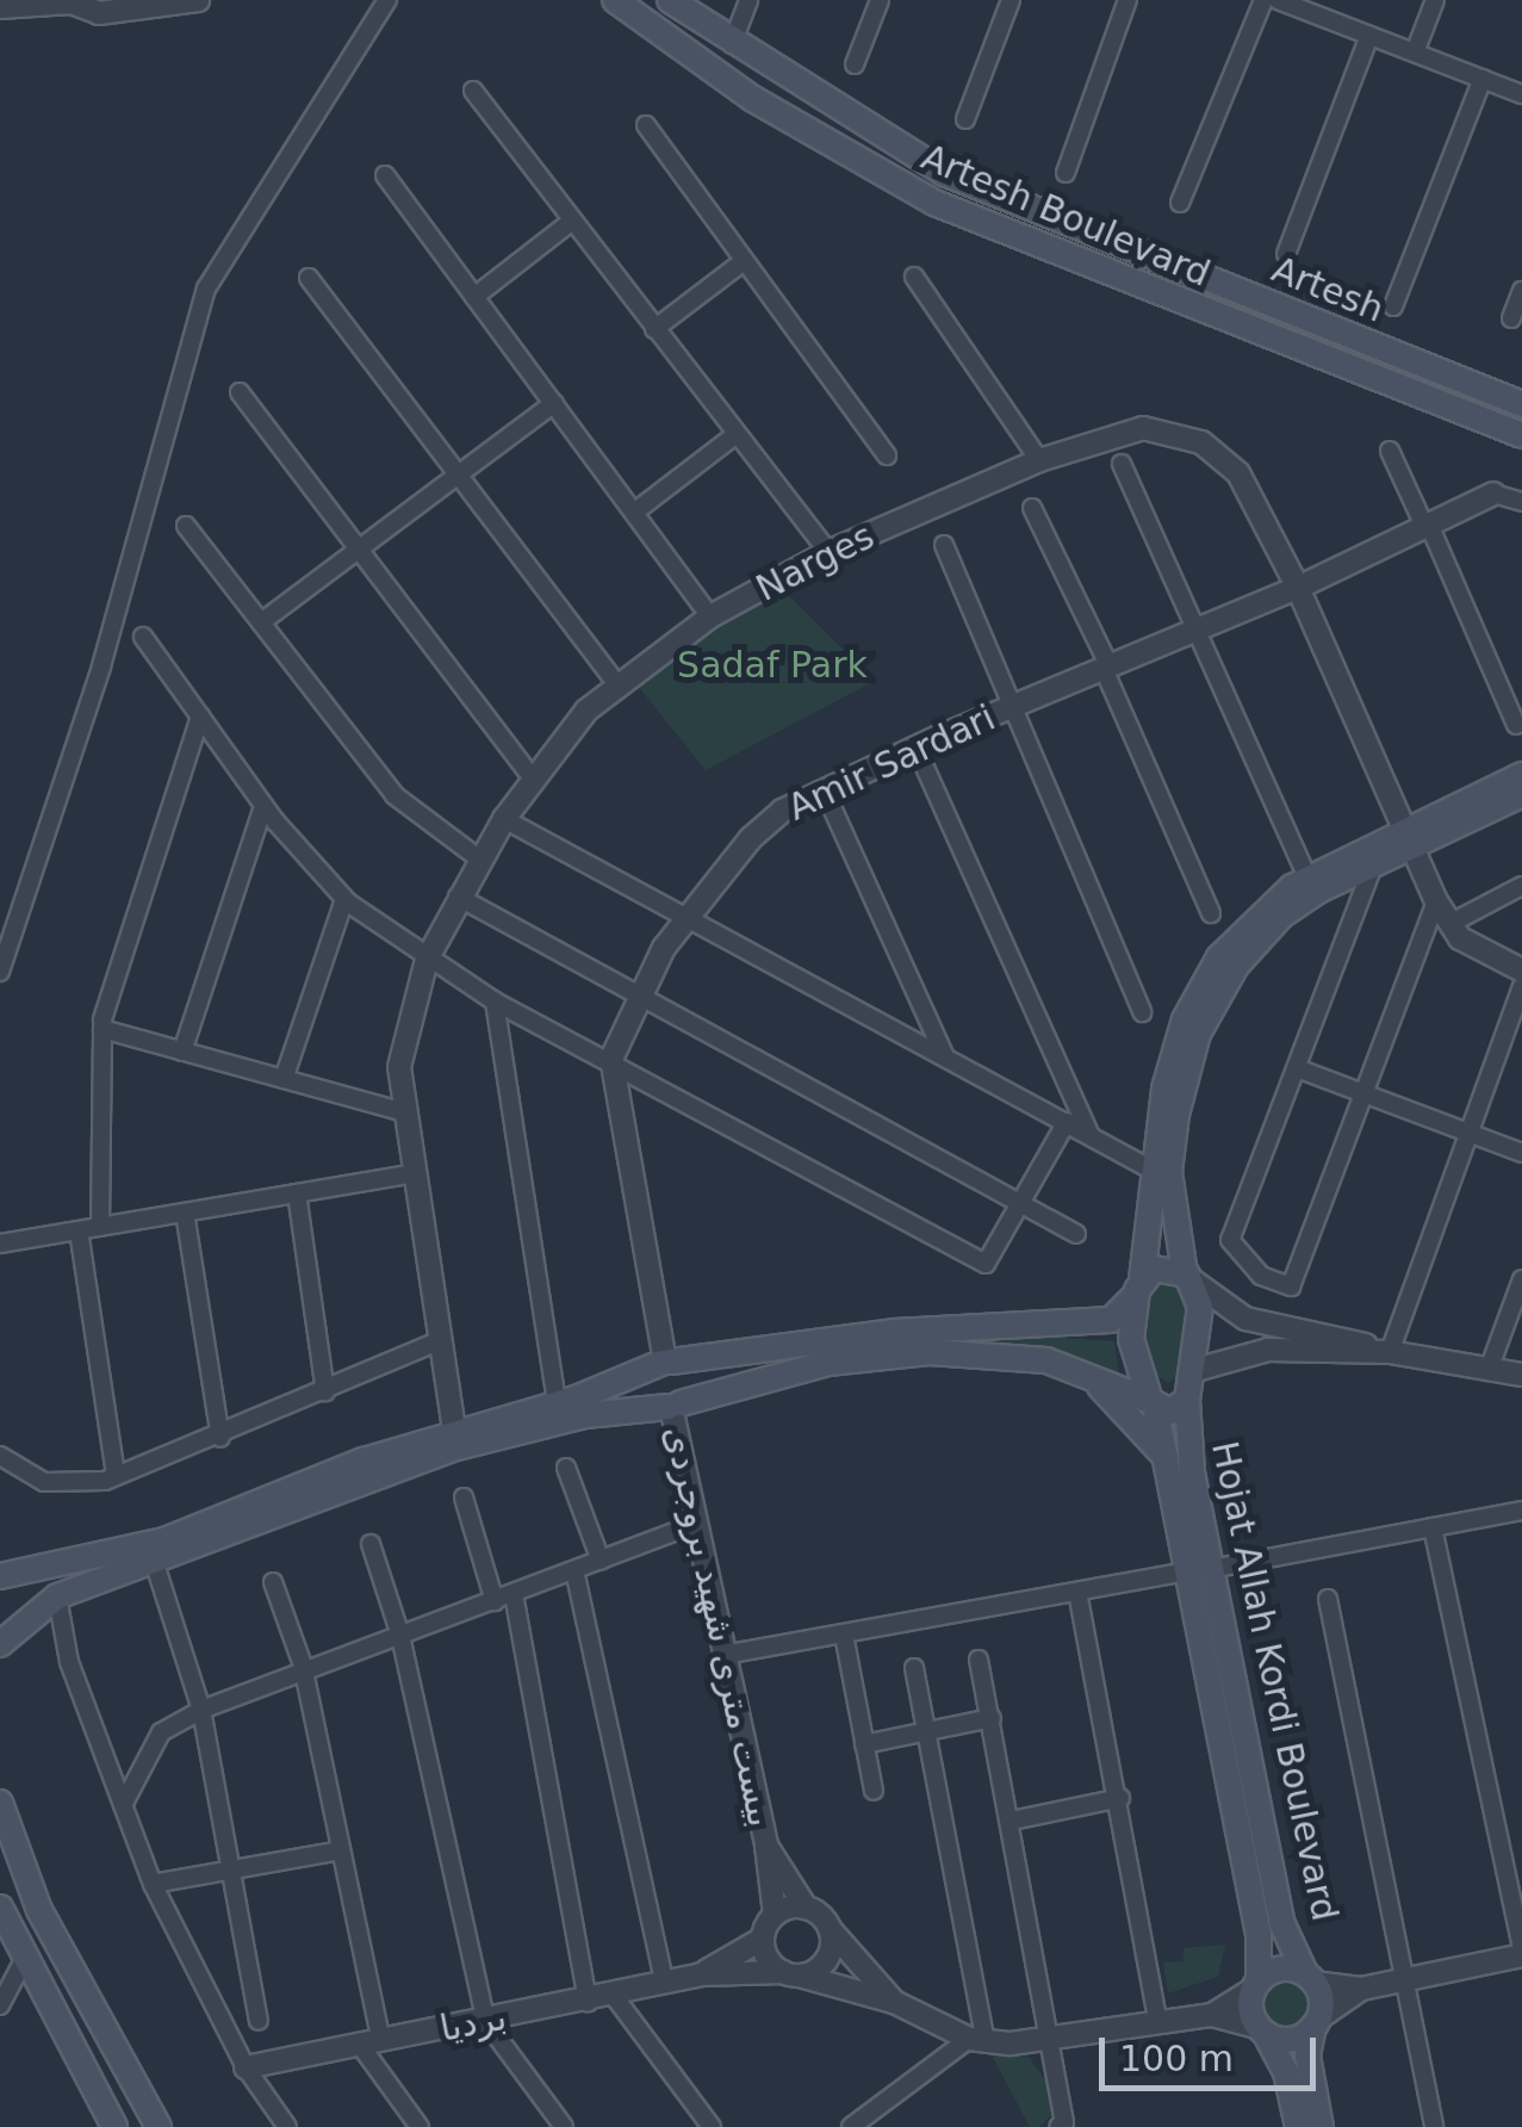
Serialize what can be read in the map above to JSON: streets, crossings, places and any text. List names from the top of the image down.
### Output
{
  "streets": {
    "main road": ["Artesh Boulevard", "Artesh", "Hojat Allah Kordi Boulevard"],
    "street": [
      "Narges",
      "Amir Sardari",
      "بیست متری شهید بروجردی",
      "بردیا"
    ]
  },
  "crossings": [
    ["Narges", "Amir Sardari"]
  ],
  "parks": ["Sadaf Park"],
  "scale_bar": "100 m"
}
